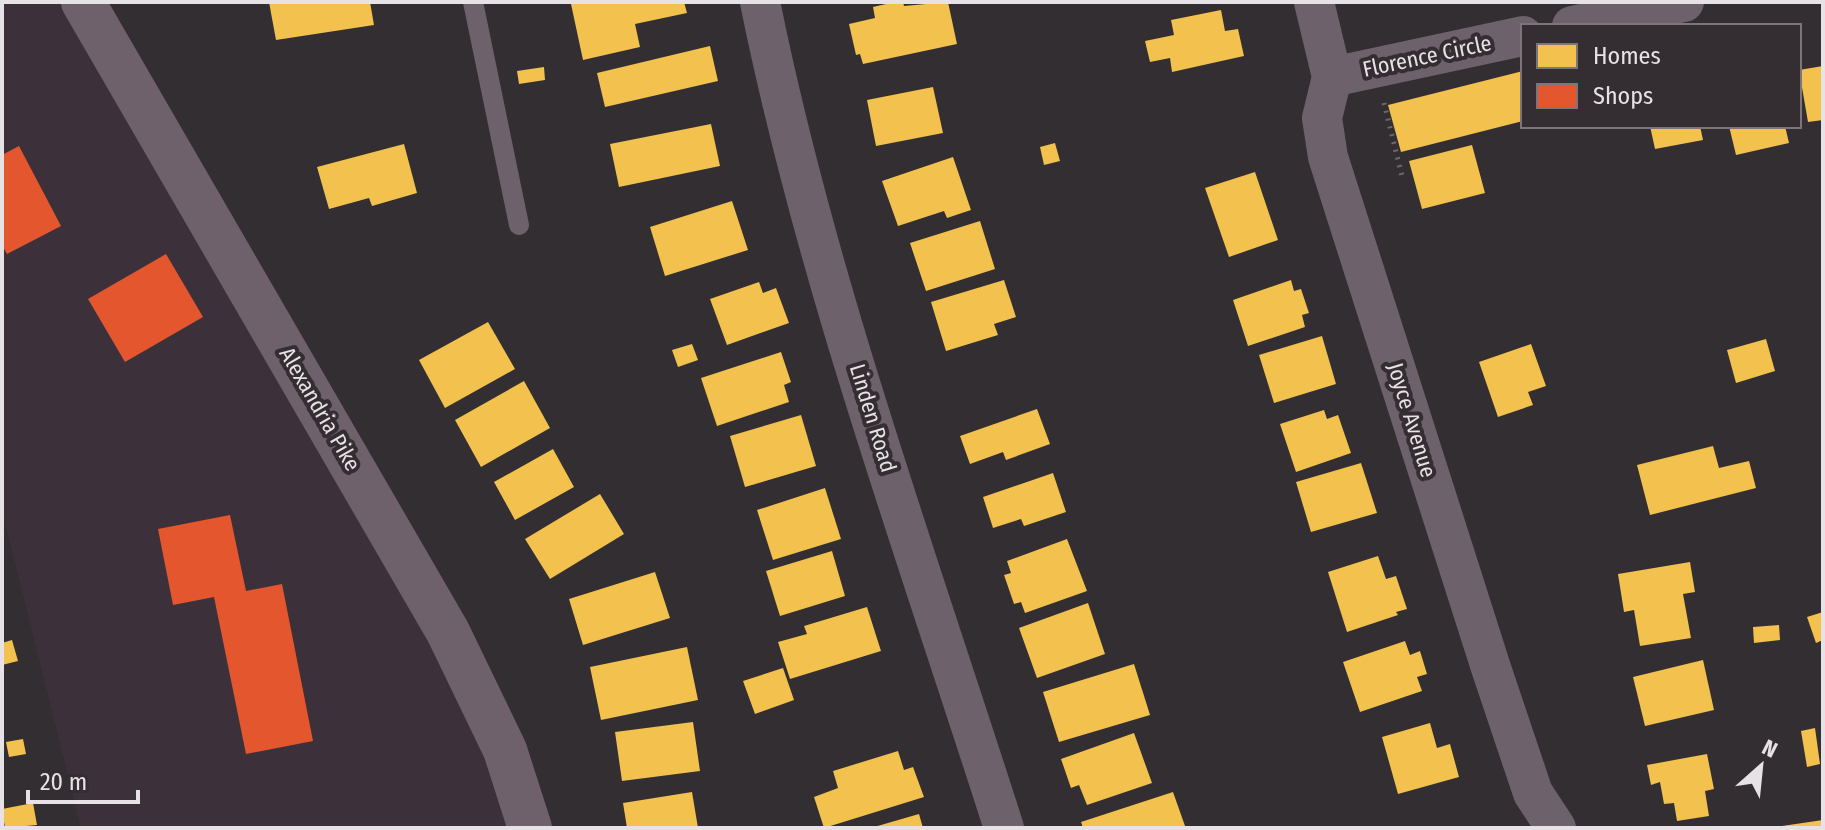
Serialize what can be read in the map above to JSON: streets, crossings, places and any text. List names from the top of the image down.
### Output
{
  "streets": {
    "main road": ["Alexandria Pike"],
    "street": ["Florence Circle", "Linden Road", "Joyce Avenue"]
  },
  "crossings": [
    ["Florence Circle", "Joyce Avenue"]
  ],
  "legend": ["Homes", "Shops"],
  "scale_bar": "20 m",
  "north": "top right"
}
